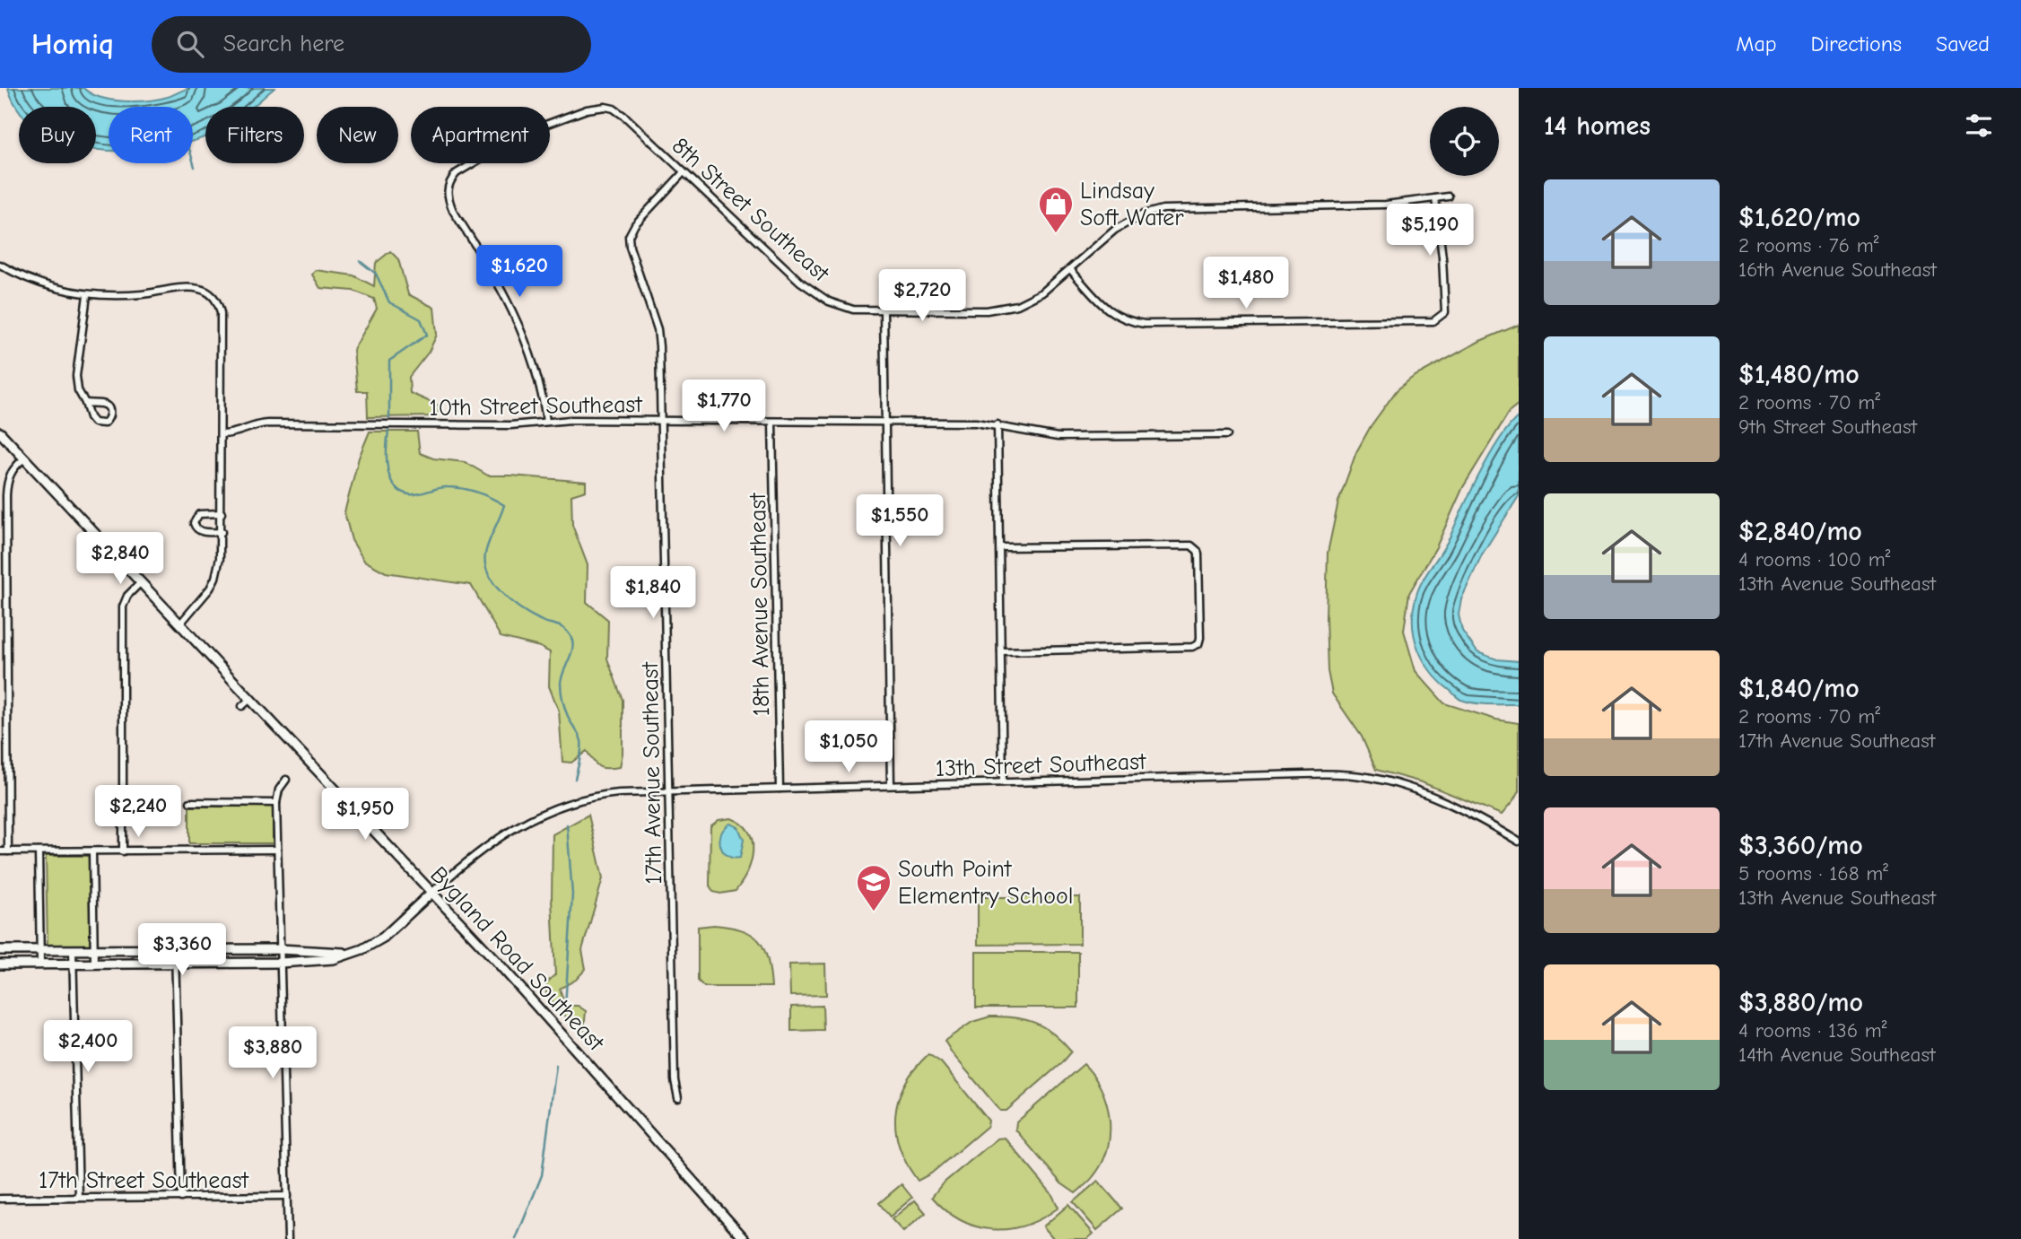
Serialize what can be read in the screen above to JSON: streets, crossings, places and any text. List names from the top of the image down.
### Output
{
  "streets": {
    "street": [
      "8th Street Southeast",
      "10th Street Southeast",
      "18th Avenue Southeast",
      "13th Street Southeast",
      "17th Avenue Southeast",
      "Bygland Road Southeast",
      "17th Street Southeast"
    ]
  },
  "crossings": [
    ["8th Street Southeast", "10th Street Southeast"],
    ["8th Street Southeast", "17th Avenue Southeast"],
    ["10th Street Southeast", "18th Avenue Southeast"],
    ["10th Street Southeast", "17th Avenue Southeast"],
    ["18th Avenue Southeast", "13th Street Southeast"],
    ["13th Street Southeast", "17th Avenue Southeast"],
    ["13th Street Southeast", "Bygland Road Southeast"]
  ],
  "places": {
    "shop": ["Lindsay Soft Water"],
    "school or university": ["South Point Elementry School"]
  },
  "page": {
    "header": "Homiq",
    "search": "Search here",
    "nav": ["Map", "Directions", "Saved"],
    "heading": "14 homes",
    "chip": [
      "Buy",
      "Rent",
      "Filters",
      "New",
      "Apartment"
    ],
    "list": [
      {
        "name": "$1,620/mo",
        "note": "2 rooms · 76 m² · 16th Avenue Southeast"
      },
      {
        "name": "$1,480/mo",
        "note": "2 rooms · 70 m² · 9th Street Southeast"
      },
      {
        "name": "$2,840/mo",
        "note": "4 rooms · 100 m² · 13th Avenue Southeast"
      },
      {
        "name": "$1,840/mo",
        "note": "2 rooms · 70 m² · 17th Avenue Southeast"
      },
      {
        "name": "$3,360/mo",
        "note": "5 rooms · 168 m² · 13th Avenue Southeast"
      },
      {
        "name": "$3,880/mo",
        "note": "4 rooms · 136 m² · 14th Avenue Southeast"
      }
    ],
    "price": [
      "$5,190",
      "$1,620",
      "$1,480",
      "$2,720",
      "$1,770",
      "$1,550",
      "$2,840",
      "$1,840",
      "$1,050",
      "$2,240",
      "$1,950",
      "$3,360",
      "$2,400",
      "$3,880"
    ]
  }
}
